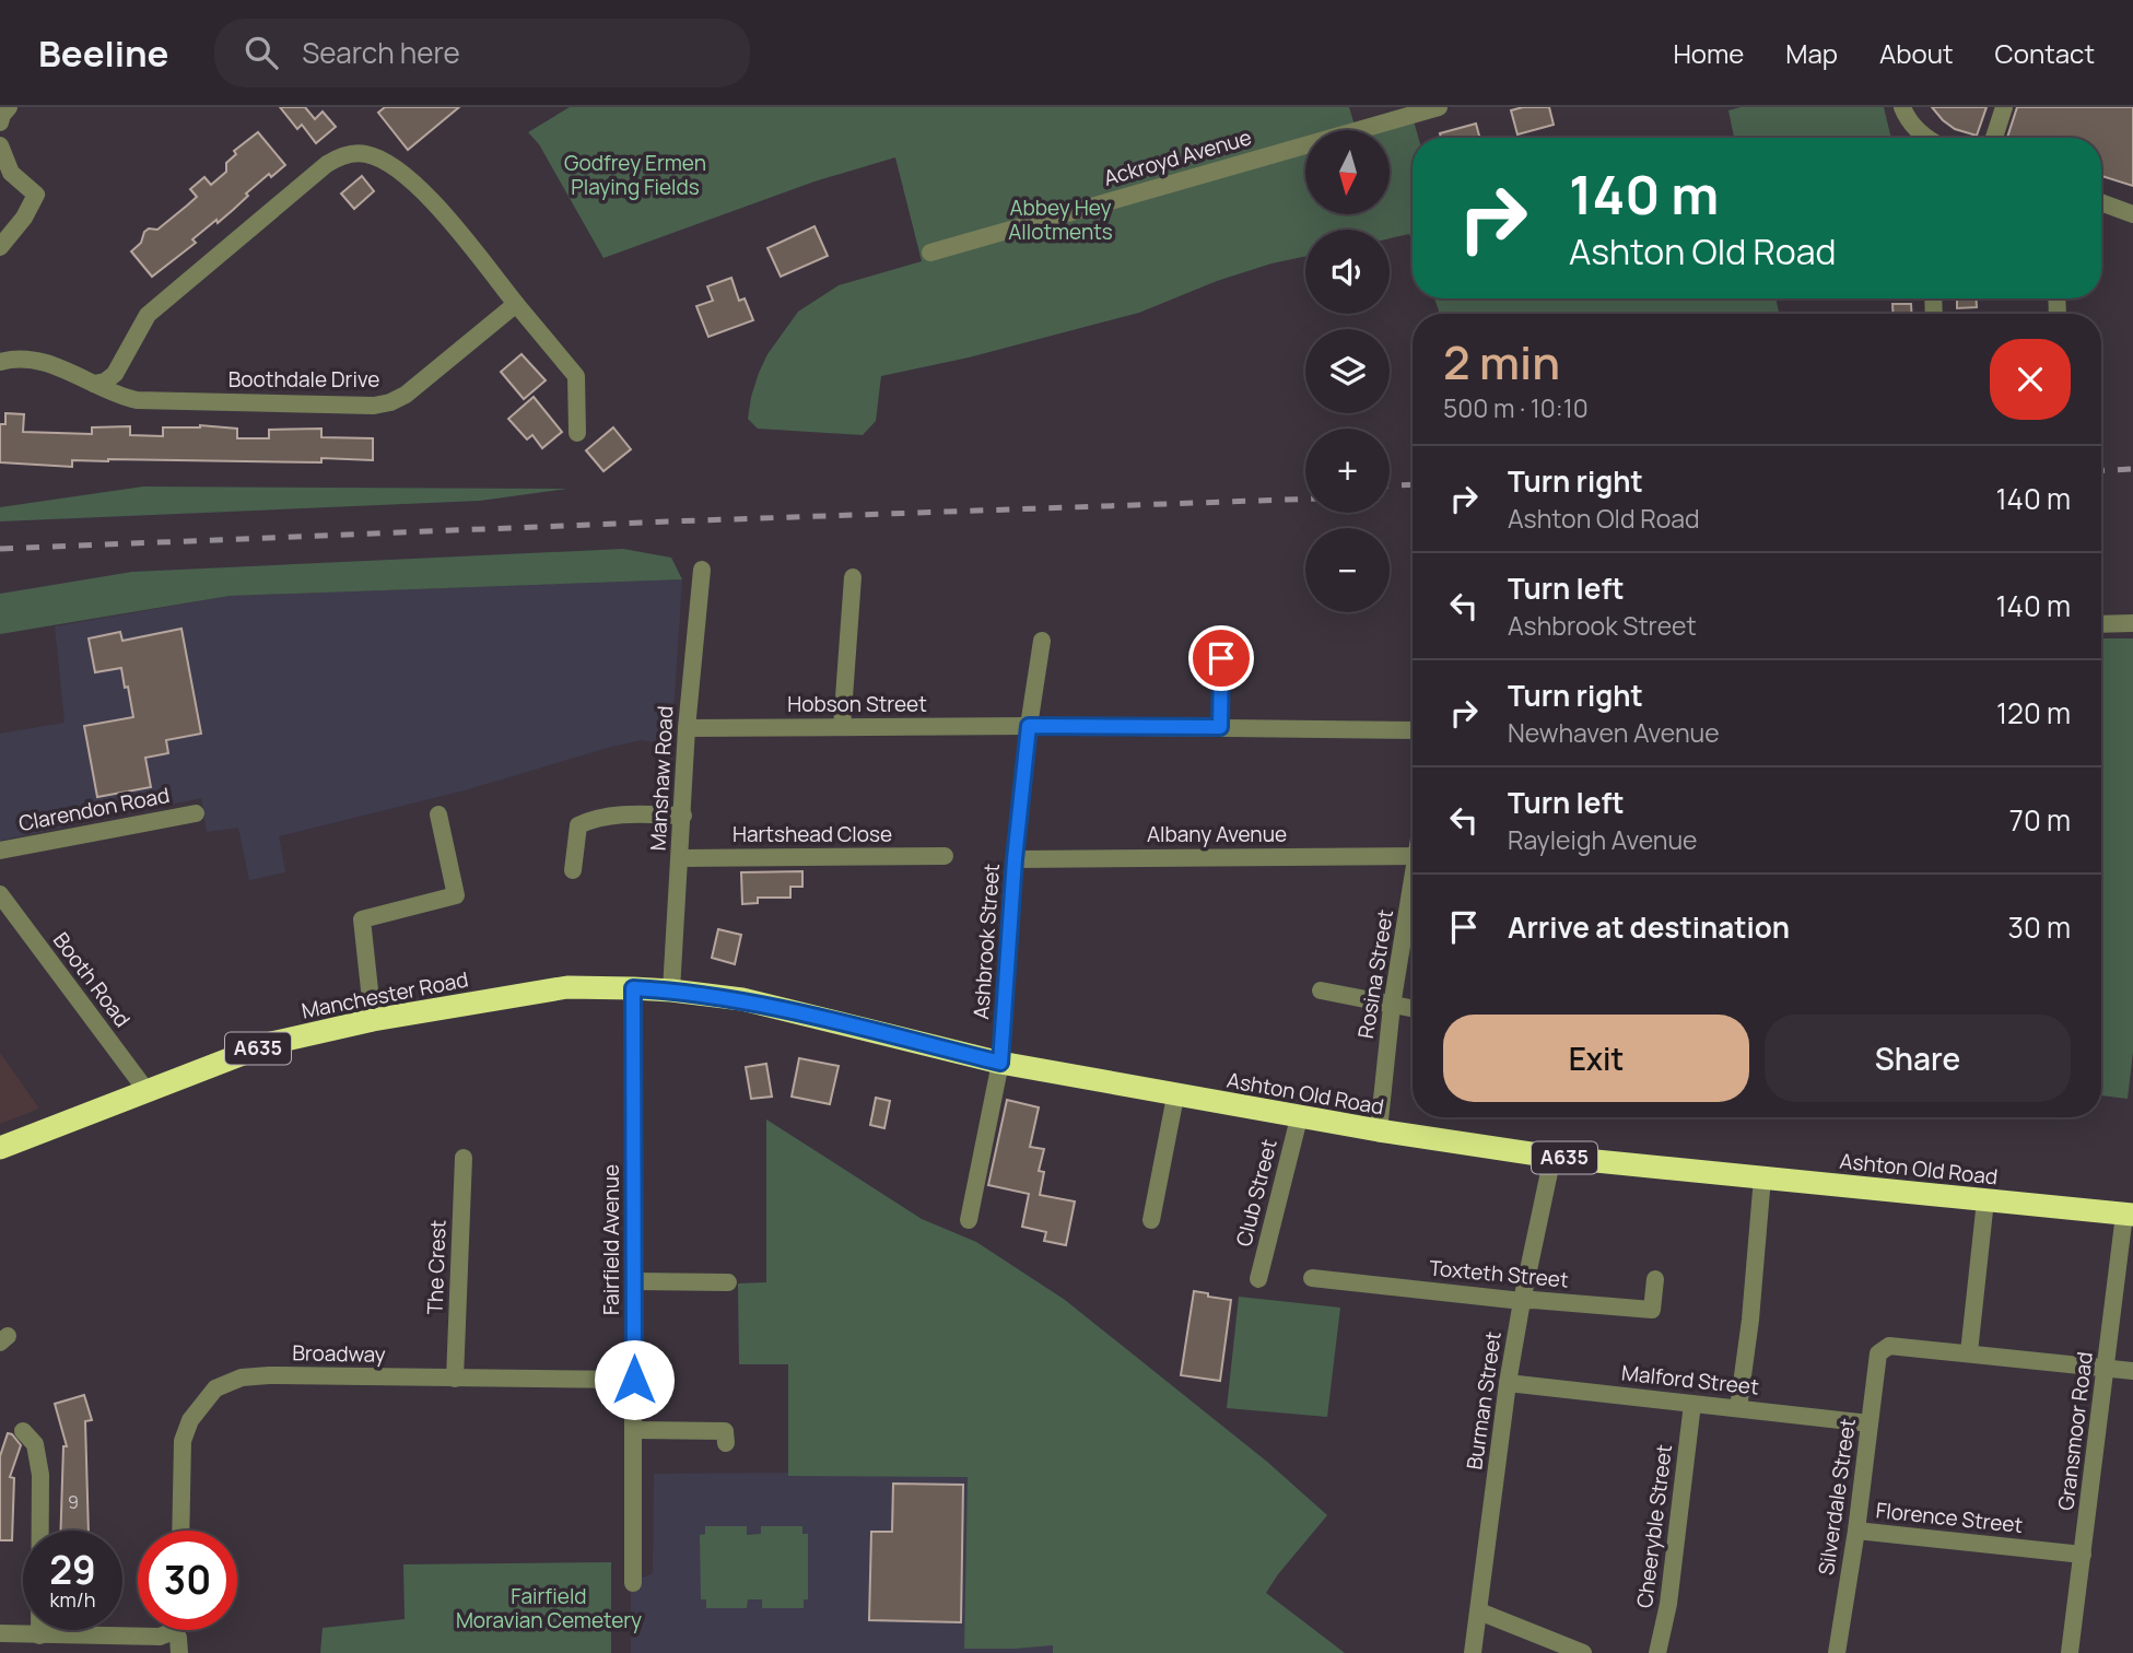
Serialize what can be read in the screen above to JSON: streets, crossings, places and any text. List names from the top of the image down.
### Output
{
  "streets": {
    "highway": ["Manchester Road", "A635", "Ashton Old Road"],
    "street": [
      "Ackroyd Avenue",
      "Boothdale Drive",
      "Hobson Street",
      "Manshaw Road",
      "Clarendon Road",
      "Hartshead Close",
      "Albany Avenue",
      "Ashbrook Street",
      "Rosina Street",
      "Booth Road",
      "Club Street",
      "Fairfield Avenue",
      "The Crest",
      "Toxteth Street",
      "Broadway",
      "Malford Street",
      "Burman Street",
      "Gransmoor Road",
      "Silverdale Street",
      "Florence Street",
      "Cheeryble Street"
    ]
  },
  "crossings": [
    ["Hobson Street", "Manshaw Road"],
    ["Hobson Street", "Ashbrook Street"],
    ["Manshaw Road", "Hartshead Close"],
    ["Manshaw Road", "Ashton Old Road"],
    ["Albany Avenue", "Ashbrook Street"],
    ["Ashbrook Street", "Ashton Old Road"],
    ["Rosina Street", "Ashton Old Road"],
    ["Booth Road", "Manchester Road"],
    ["Manchester Road", "Ashton Old Road"],
    ["Ashton Old Road", "Club Street"],
    ["Ashton Old Road", "Fairfield Avenue"],
    ["Ashton Old Road", "Burman Street"],
    ["Ashton Old Road", "Gransmoor Road"],
    ["Fairfield Avenue", "Broadway"],
    ["The Crest", "Broadway"],
    ["Toxteth Street", "Burman Street"],
    ["Malford Street", "Burman Street"],
    ["Malford Street", "Silverdale Street"],
    ["Malford Street", "Cheeryble Street"],
    ["Gransmoor Road", "Florence Street"],
    ["Silverdale Street", "Florence Street"]
  ],
  "parks": ["Godfrey Ermen Playing Fields", "Abbey Hey Allotments", "Fairfield Moravian Cemetery"],
  "house_numbers": ["9"],
  "north": "bottom",
  "page": {
    "header": "Beeline",
    "search": "Search here",
    "nav": [
      "Home",
      "Map",
      "About",
      "Contact"
    ],
    "map_buttons": ["+", "−"],
    "turn": ["140 m", "Ashton Old Road"],
    "heading": ["2 min", "500 m · 10:10"],
    "list": [
      {
        "name": "Turn right",
        "note": "Ashton Old Road",
        "value": "140 m"
      },
      {
        "name": "Turn left",
        "note": "Ashbrook Street",
        "value": "140 m"
      },
      {
        "name": "Turn right",
        "note": "Newhaven Avenue",
        "value": "120 m"
      },
      {
        "name": "Turn left",
        "note": "Rayleigh Avenue",
        "value": "70 m"
      },
      {
        "name": "Arrive at destination",
        "value": "30 m"
      }
    ],
    "buttons": ["Exit", "Share"],
    "speed": "29 km/h",
    "limit": "30"
  }
}
